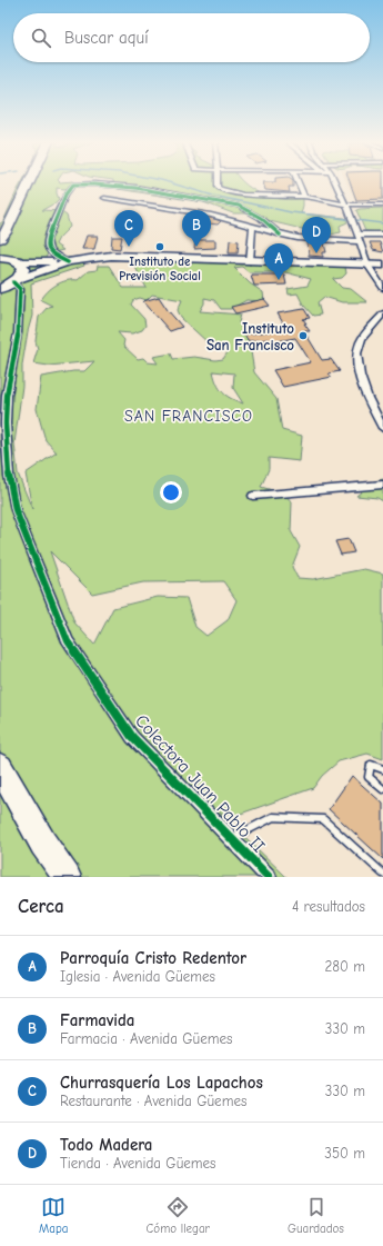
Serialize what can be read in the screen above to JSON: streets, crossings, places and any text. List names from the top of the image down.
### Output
{
  "streets": {
    "street": ["Colectora Juan Pablo II"]
  },
  "districts": ["SAN FRANCISCO"],
  "places": ["Instituto de Previsión Social", "Instituto San Francisco"],
  "page": {
    "search": "Buscar aquí",
    "pins": [
      "B",
      "C",
      "D",
      "A"
    ],
    "heading": ["Cerca", "4 resultados"],
    "list": [
      {
        "mark": "A",
        "name": "Parroquía Cristo Redentor",
        "note": "Iglesia · Avenida Güemes",
        "value": "280 m"
      },
      {
        "mark": "B",
        "name": "Farmavida",
        "note": "Farmacia · Avenida Güemes",
        "value": "330 m"
      },
      {
        "mark": "C",
        "name": "Churrasquería Los Lapachos",
        "note": "Restaurante · Avenida Güemes",
        "value": "330 m"
      },
      {
        "mark": "D",
        "name": "Todo Madera",
        "note": "Tienda · Avenida Güemes",
        "value": "350 m"
      }
    ],
    "nav": ["Mapa", "Cómo llegar", "Guardados"]
  }
}
